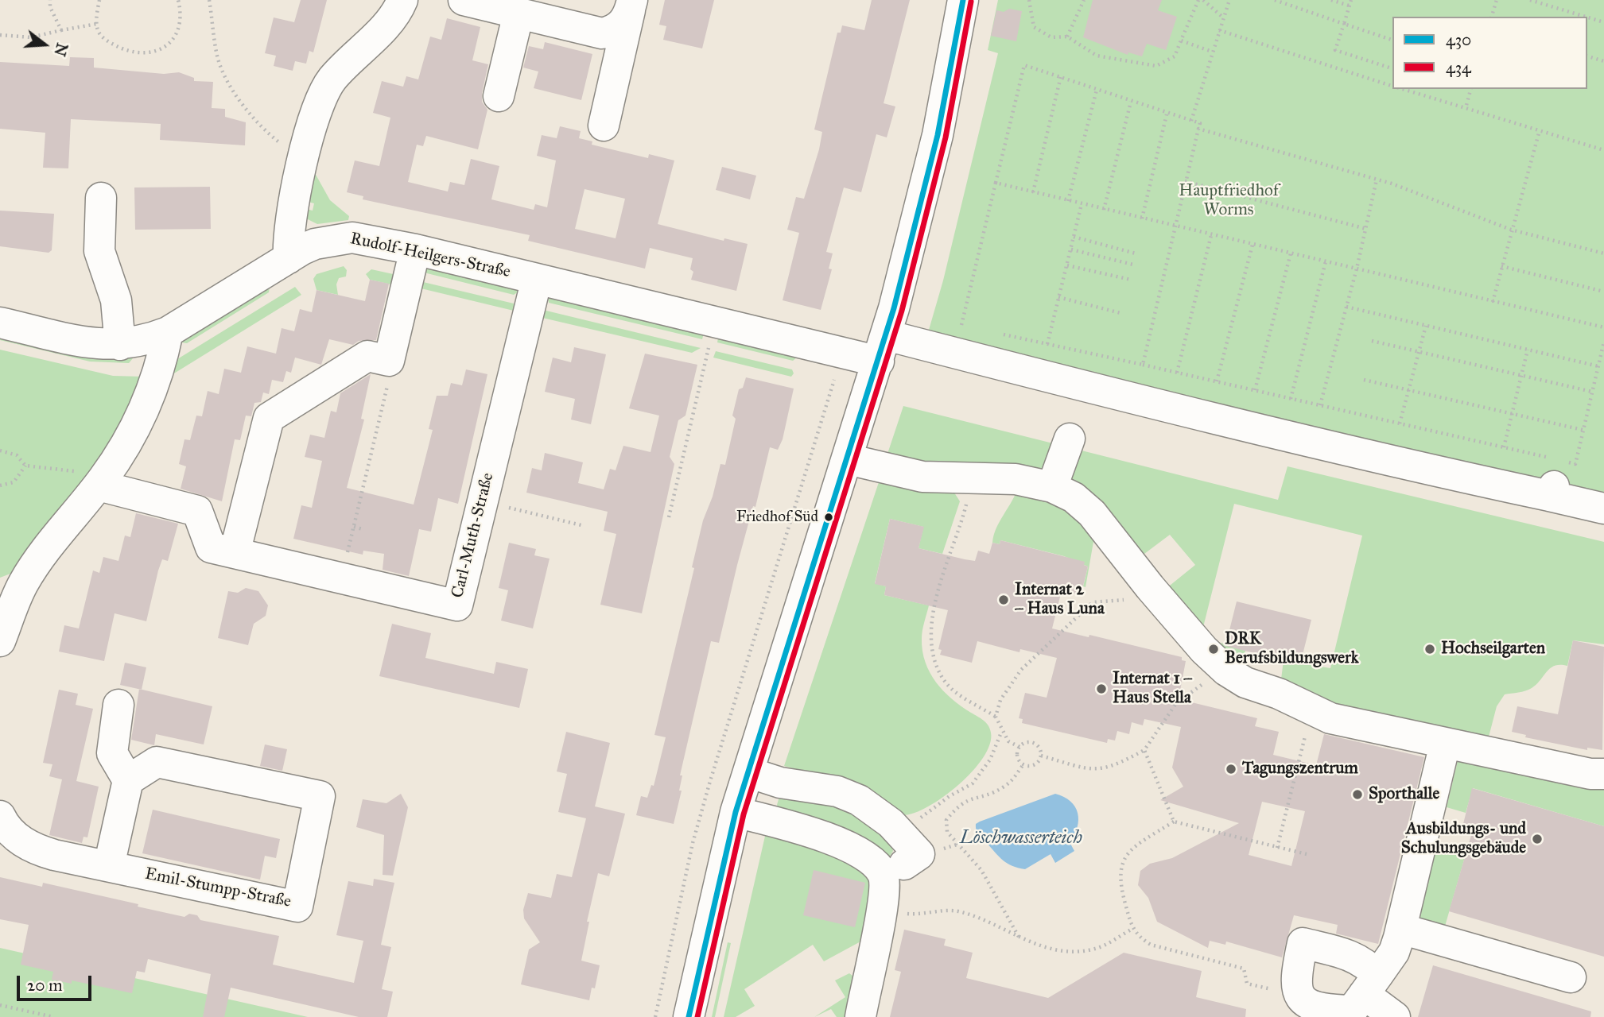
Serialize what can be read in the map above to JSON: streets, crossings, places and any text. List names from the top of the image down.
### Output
{
  "streets": {
    "street": ["Rudolf-Heilgers-Straße", "Carl-Muth-Straße", "Emil-Stumpp-Straße"]
  },
  "crossings": [
    ["Rudolf-Heilgers-Straße", "Carl-Muth-Straße"]
  ],
  "water": ["Löschwasserteich"],
  "parks": ["Hauptfriedhof Worms"],
  "places": [
    "Friedhof Süd",
    "Internat 2 – Haus Luna",
    "DRK Berufsbildungswerk",
    "Hochseilgarten",
    "Internat 1 – Haus Stella",
    "Tagungszentrum",
    "Sporthalle",
    "Ausbildungs- und Schulungsgebäude"
  ],
  "lines": ["transit line 430", "transit line 434"],
  "legend": ["430", "434"],
  "scale_bar": "20 m",
  "north": "right"
}
